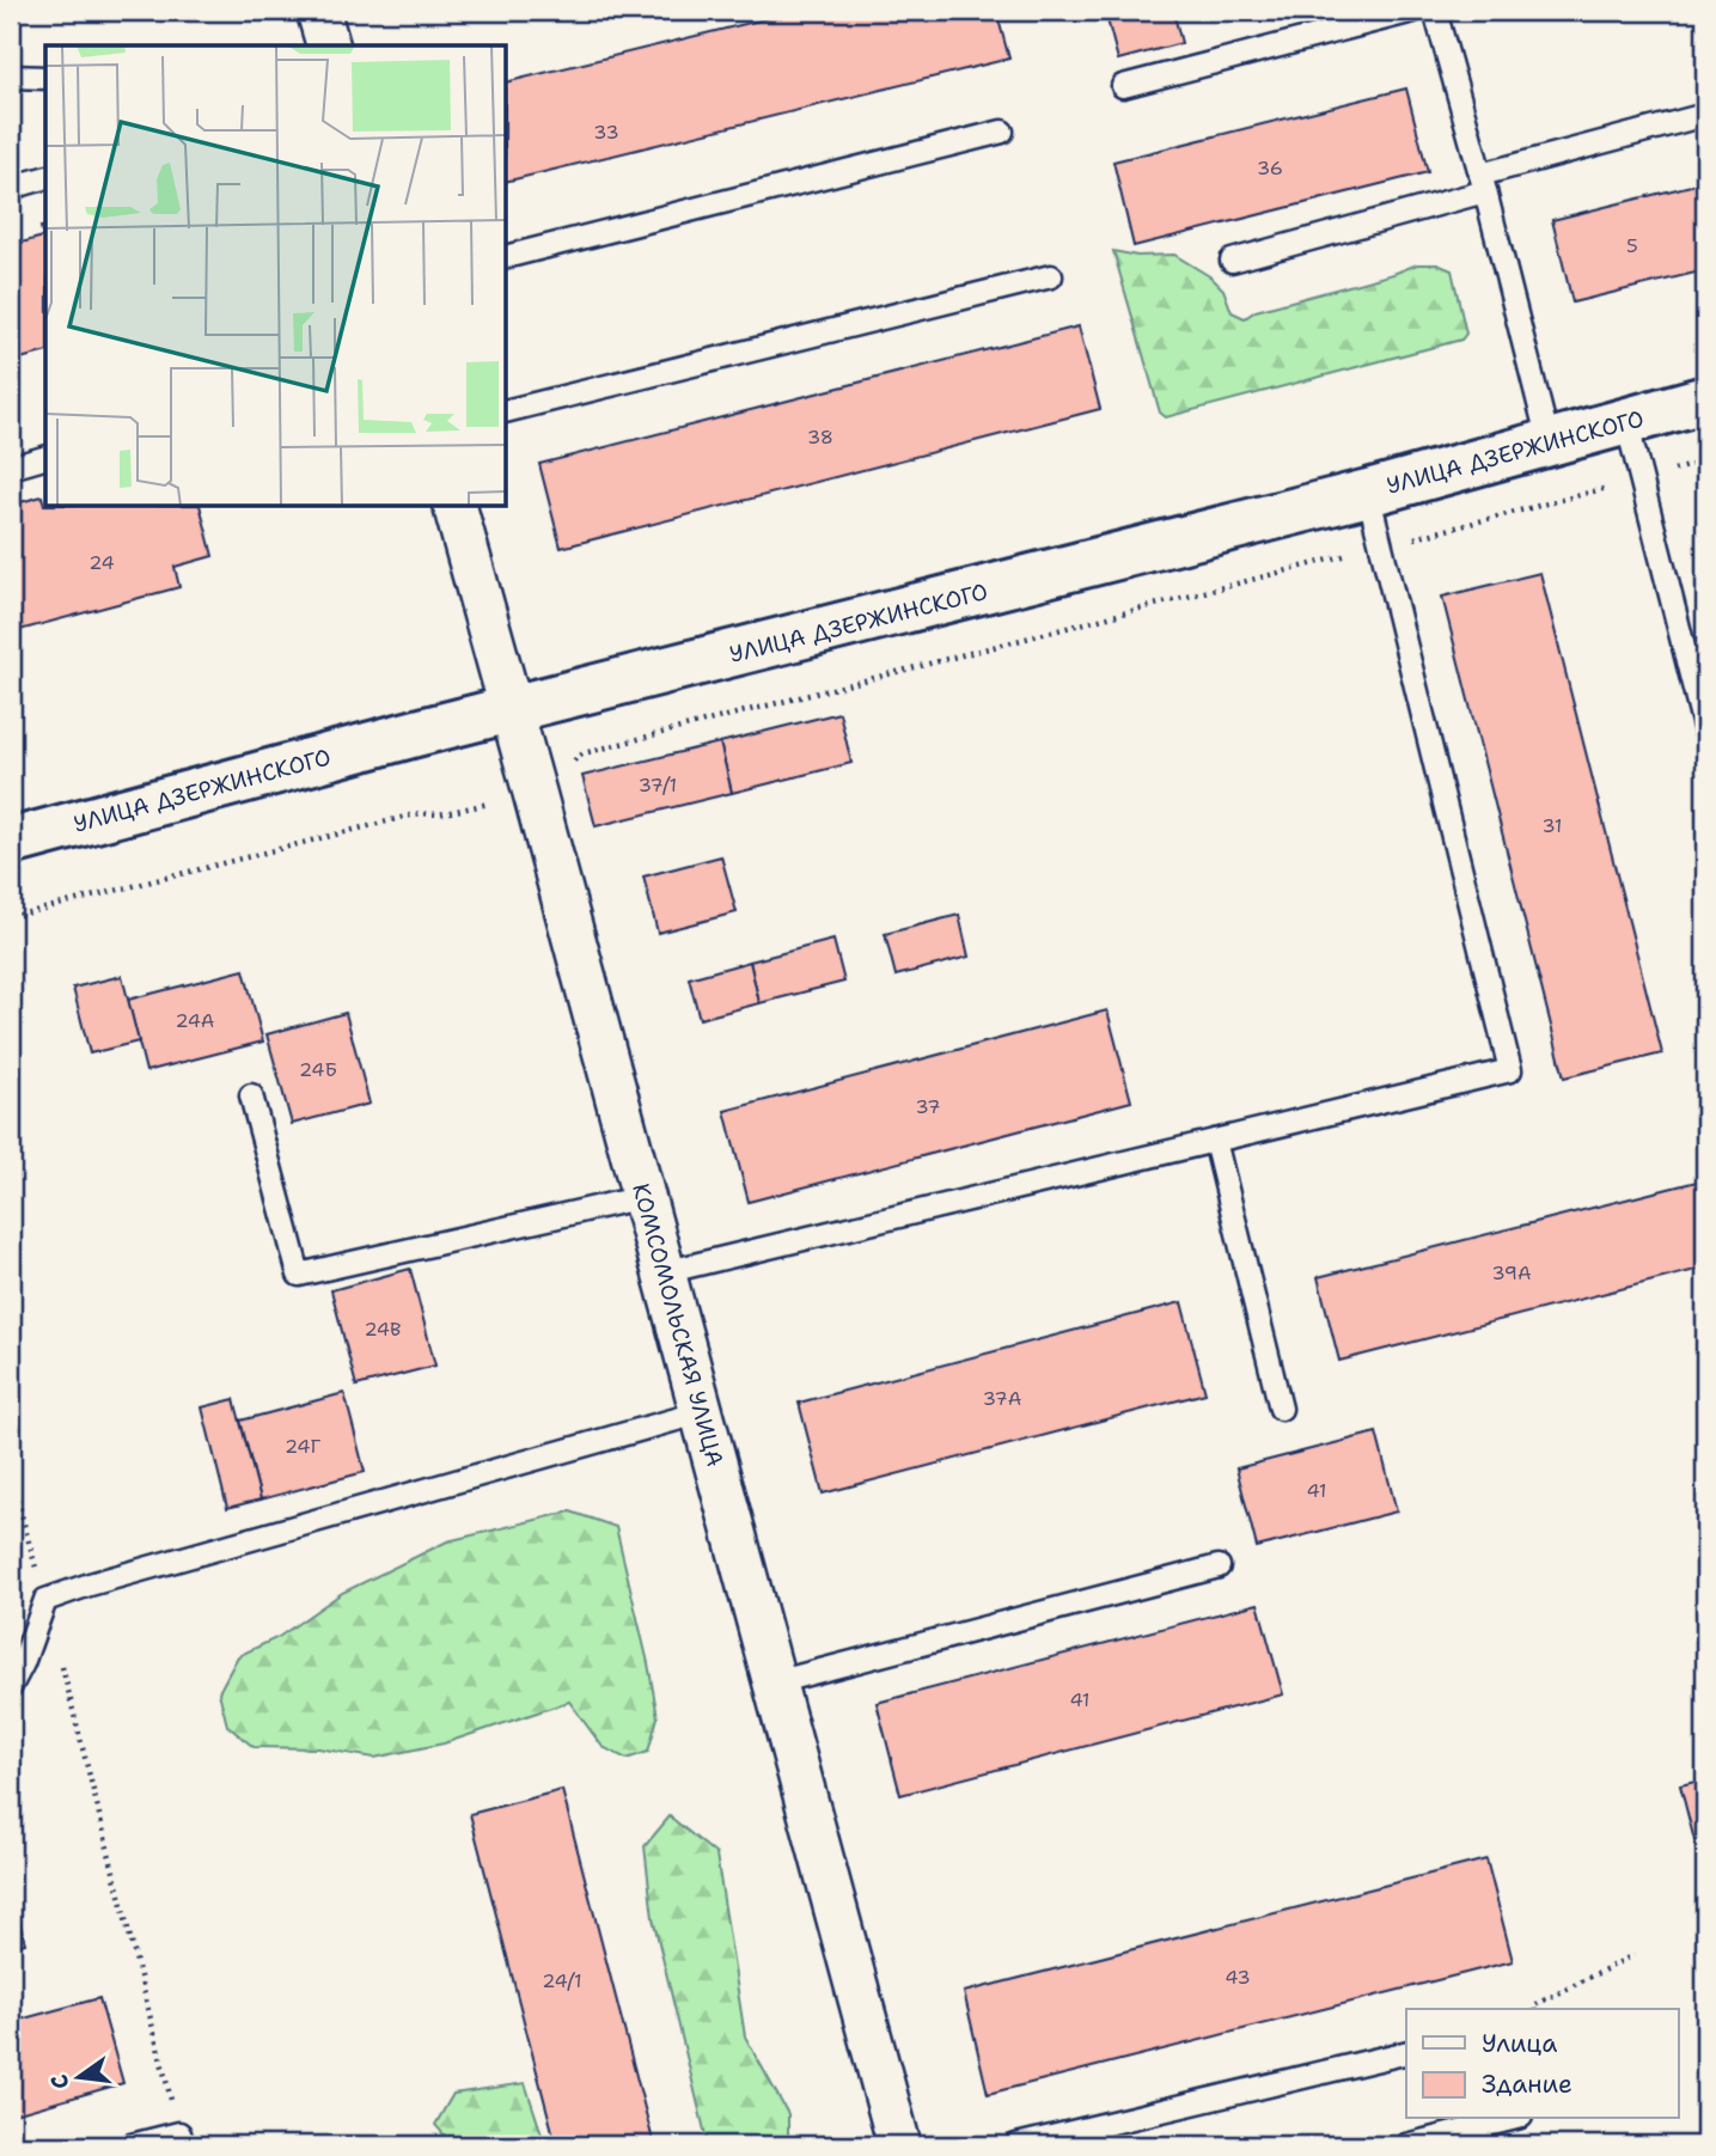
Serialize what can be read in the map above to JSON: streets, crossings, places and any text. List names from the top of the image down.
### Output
{
  "streets": {
    "street": ["УЛИЦА ДЗЕРЖИНСКОГО", "КОМСОМОЛЬСКАЯ УЛИЦА"]
  },
  "crossings": [
    ["УЛИЦА ДЗЕРЖИНСКОГО", "КОМСОМОЛЬСКАЯ УЛИЦА"]
  ],
  "house_numbers": [
    "33",
    "36",
    "5",
    "38",
    "24",
    "37/1",
    "31",
    "24А",
    "24Б",
    "37",
    "39А",
    "24В",
    "37А",
    "24Г",
    "41",
    "41",
    "43",
    "24/1"
  ],
  "legend": ["Улица", "Здание"],
  "north": "left"
}
